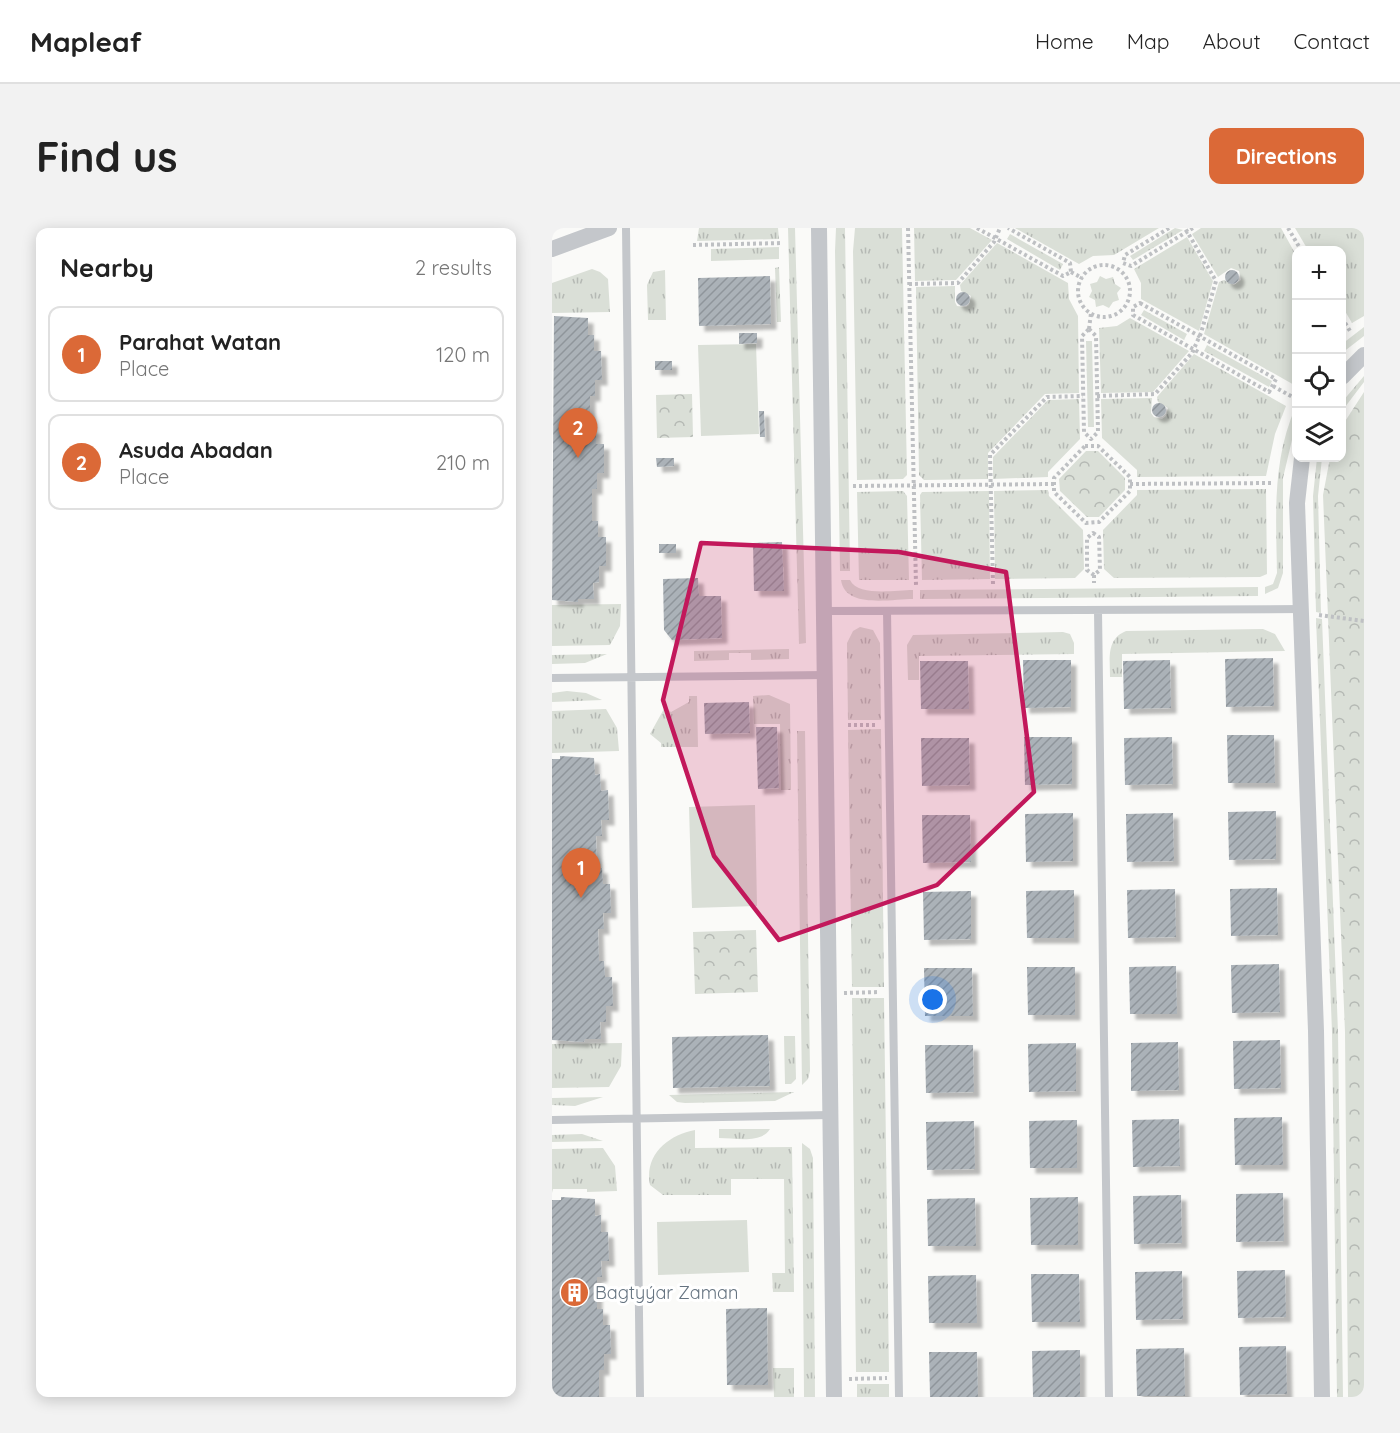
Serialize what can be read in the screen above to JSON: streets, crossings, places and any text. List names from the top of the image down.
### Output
{
  "places": {
    "building": ["Bagtyýar Zaman"]
  },
  "page": {
    "header": "Mapleaf",
    "nav": [
      "Home",
      "Map",
      "About",
      "Contact"
    ],
    "buttons": "Directions",
    "title": "Find us",
    "heading": ["Nearby", "2 results"],
    "map_buttons": ["+", "−"],
    "list": [
      {
        "mark": "1",
        "name": "Parahat Watan",
        "note": "Place",
        "value": "120 m"
      },
      {
        "mark": "2",
        "name": "Asuda Abadan",
        "note": "Place",
        "value": "210 m"
      }
    ],
    "pins": ["2", "1"]
  }
}
